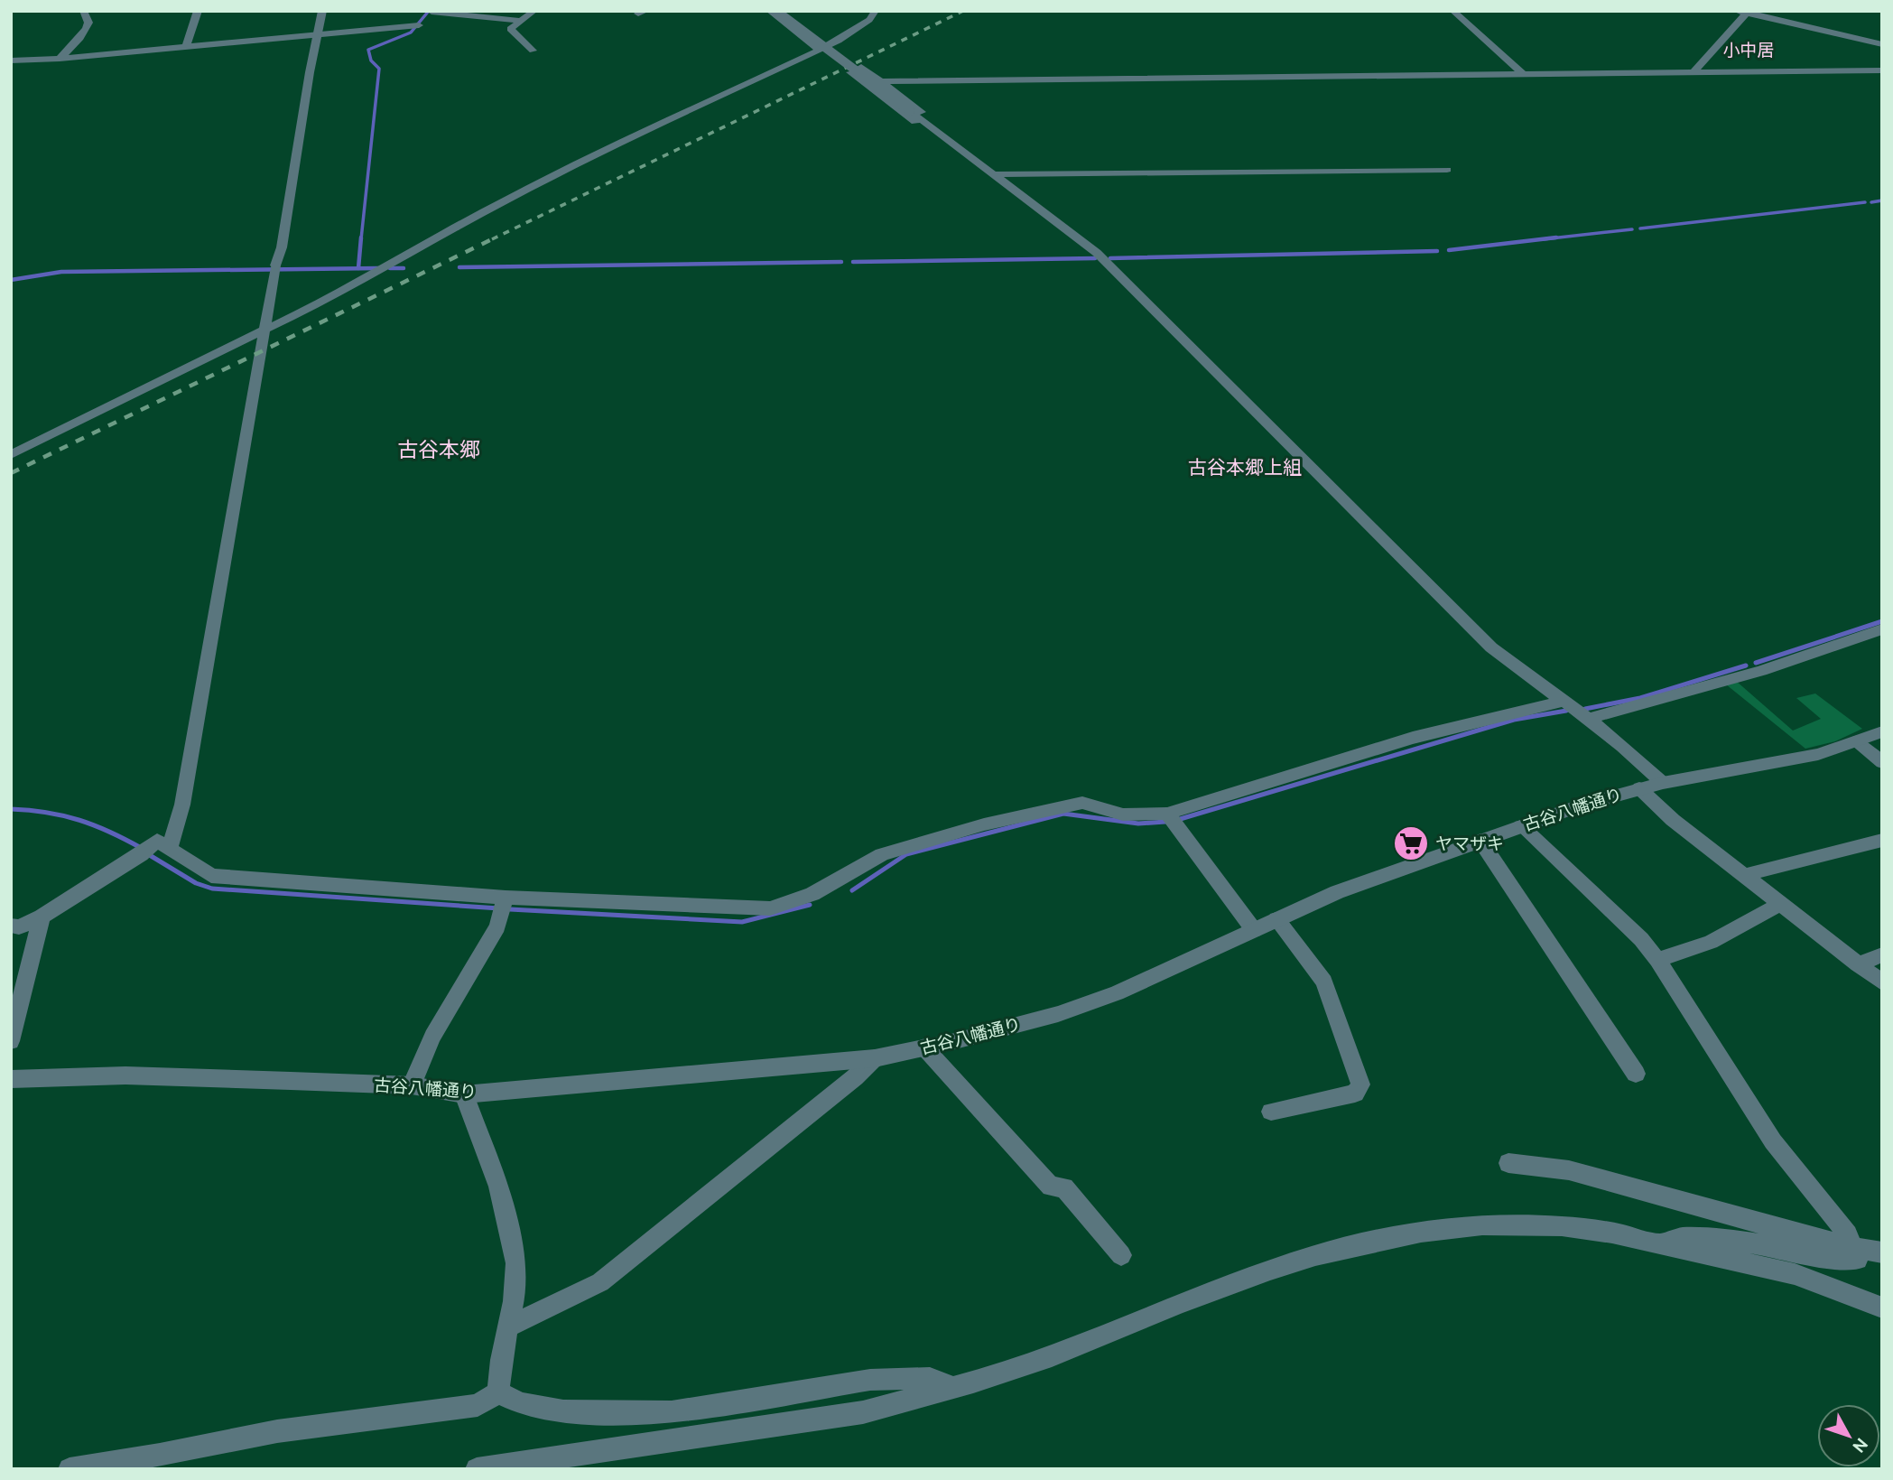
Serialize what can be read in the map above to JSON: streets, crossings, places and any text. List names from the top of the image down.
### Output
{
  "streets": {
    "street": ["古谷八幡通り"]
  },
  "districts": ["小中居", "古谷本郷", "古谷本郷上組"],
  "places": {
    "supermarket": ["ヤマザキ"]
  },
  "north": "bottom right"
}
